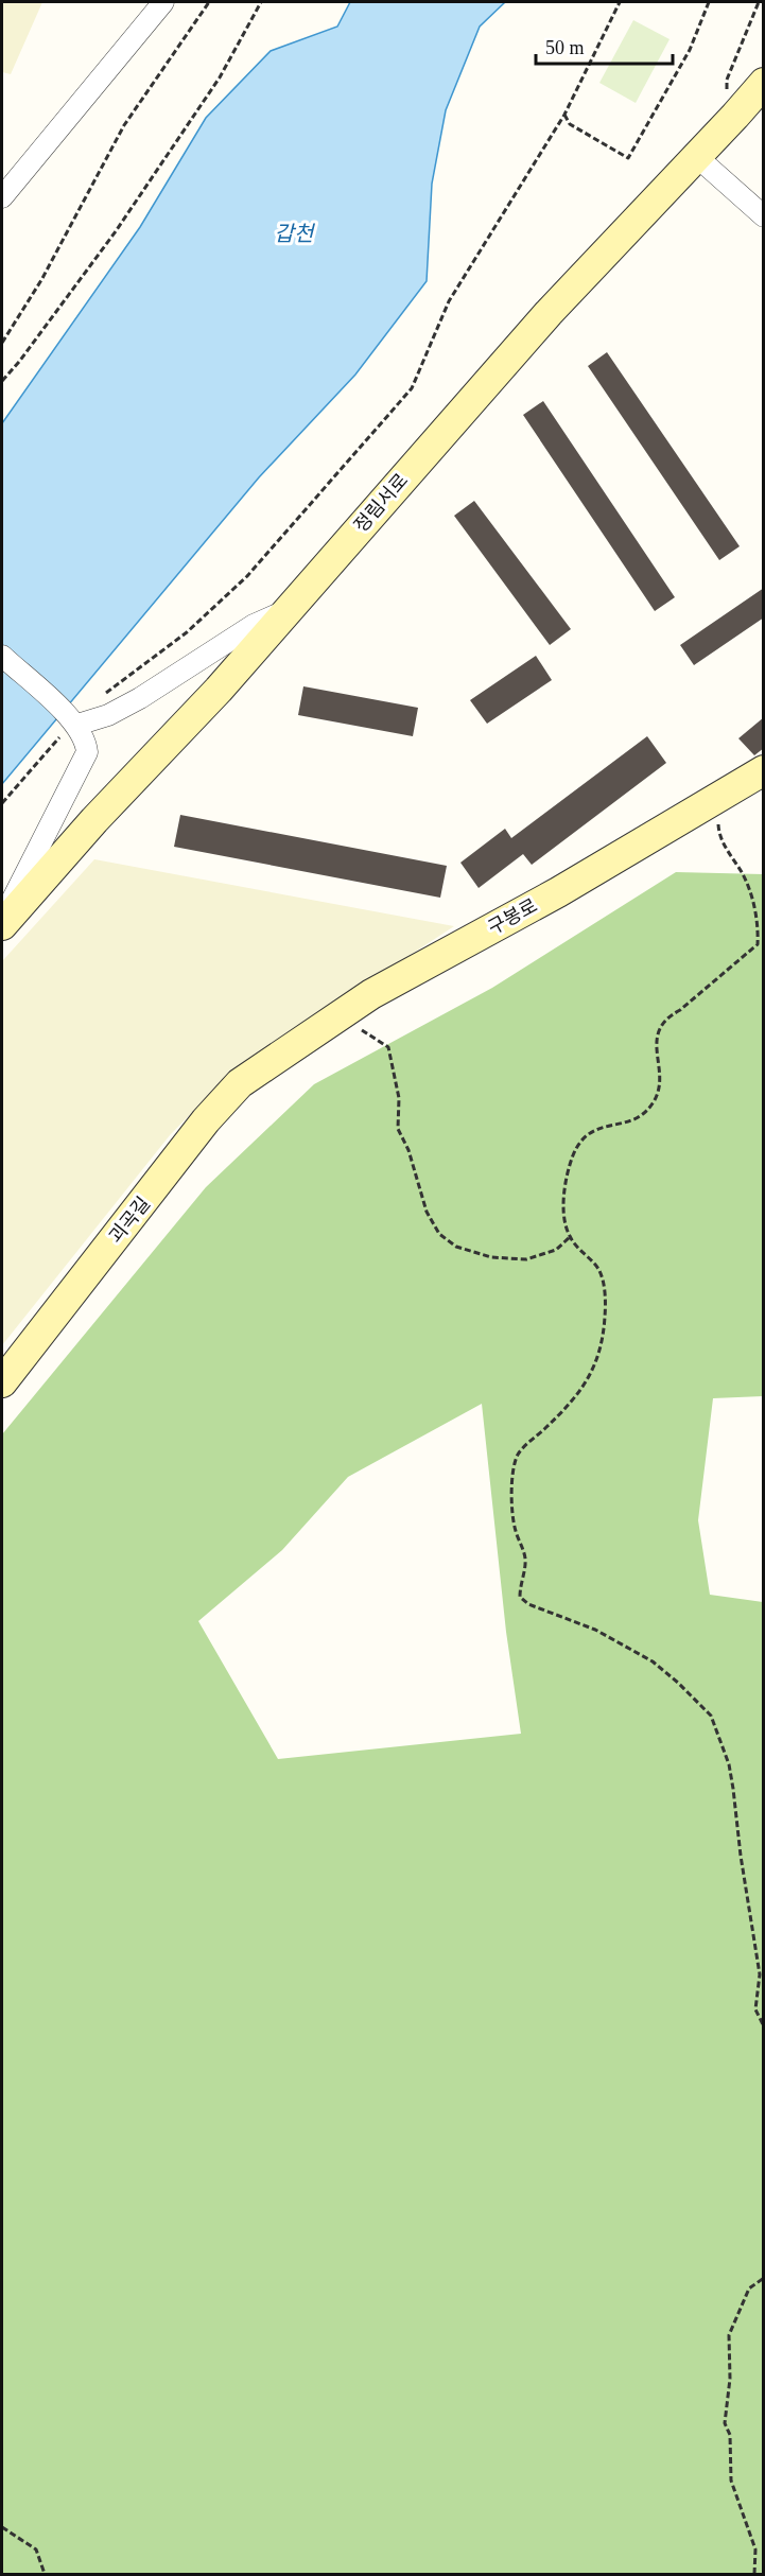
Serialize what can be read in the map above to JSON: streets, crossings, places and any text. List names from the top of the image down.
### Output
{
  "streets": {
    "main road": ["정림서로", "구봉로", "괴곡길"]
  },
  "crossings": [
    ["구봉로", "괴곡길"]
  ],
  "water": ["갑천"],
  "scale_bar": "50 m"
}
